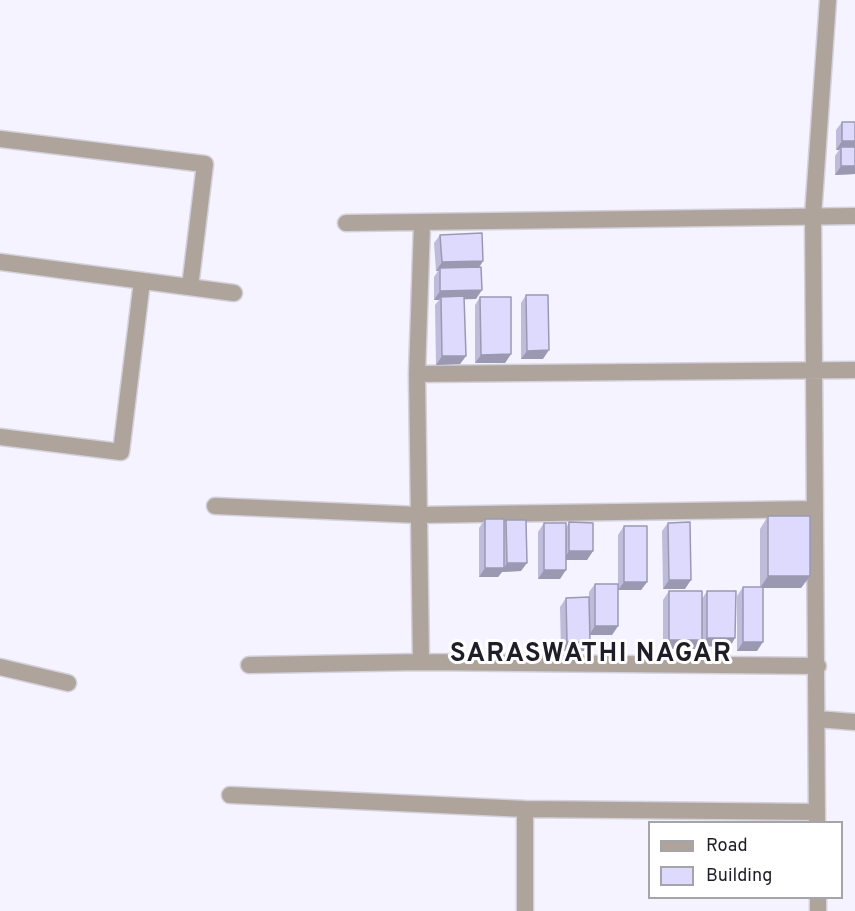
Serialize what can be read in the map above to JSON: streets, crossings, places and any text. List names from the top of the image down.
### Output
{
  "districts": ["SARASWATHI NAGAR"],
  "legend": ["Road", "Building"]
}
